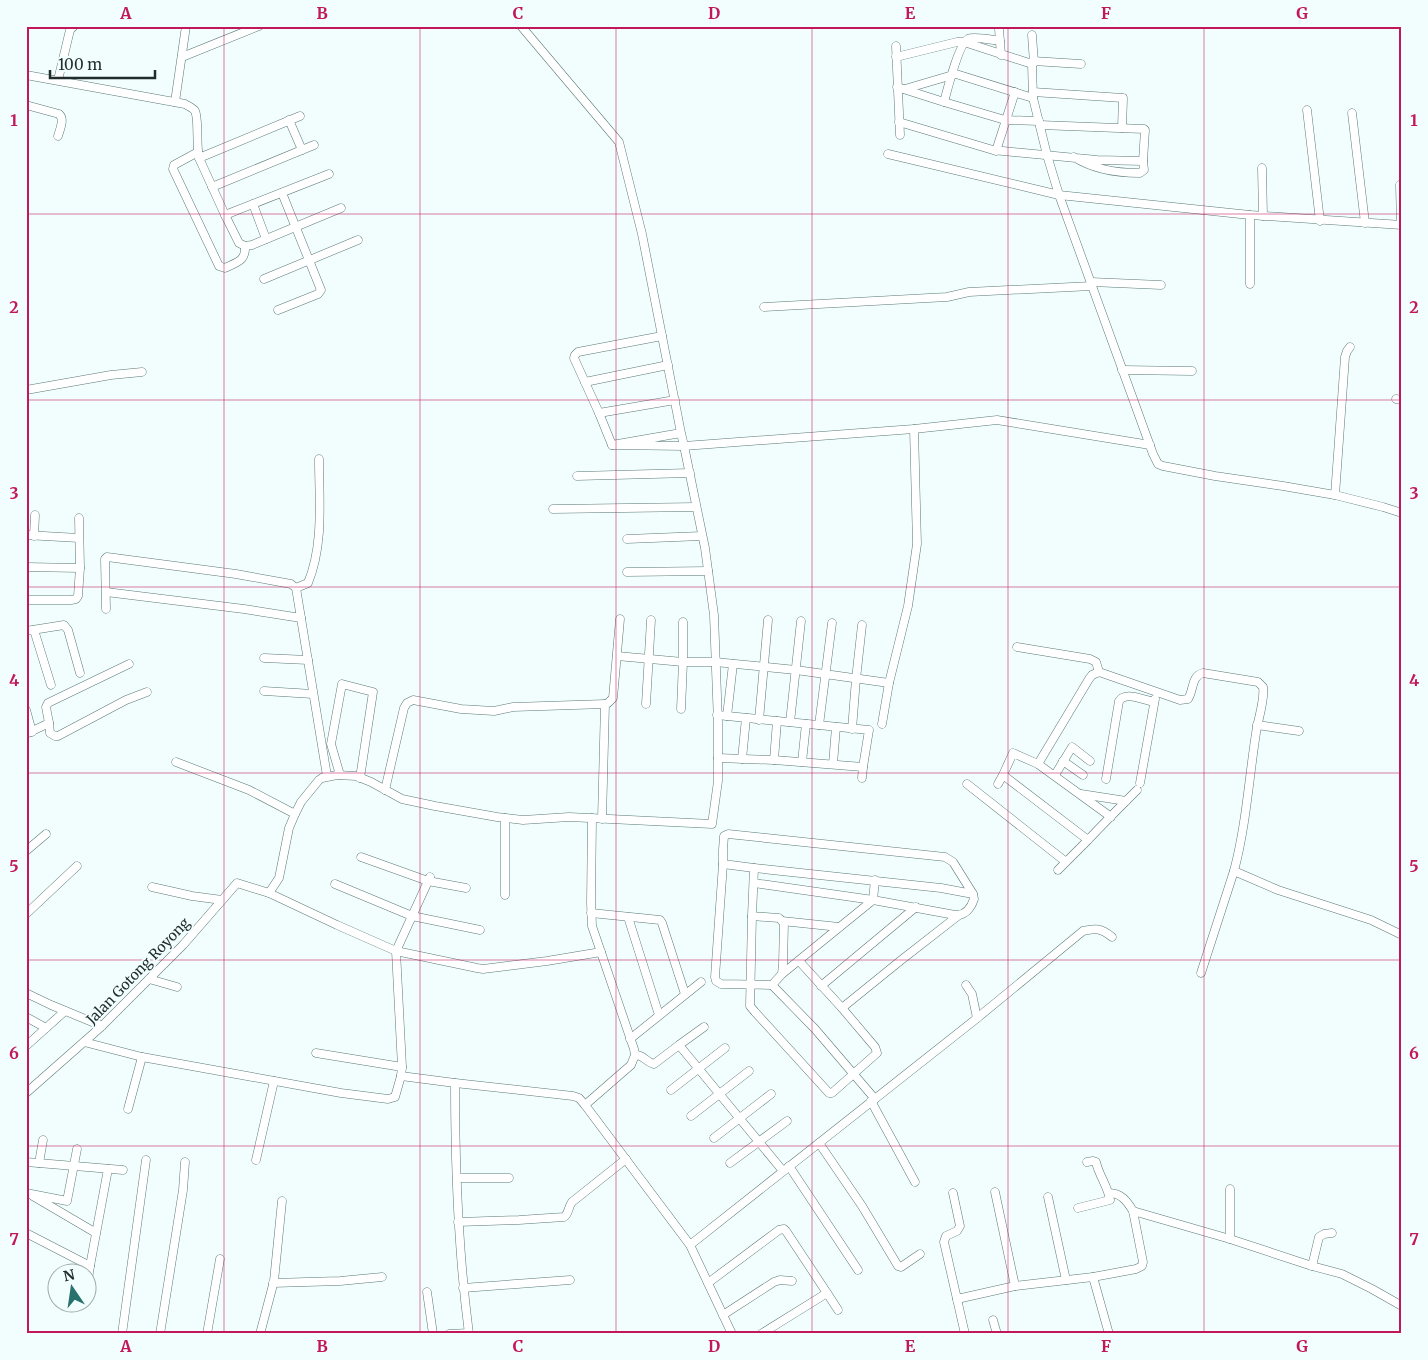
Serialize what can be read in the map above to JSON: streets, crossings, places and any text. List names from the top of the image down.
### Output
{
  "streets": {
    "street": ["Jalan Gotong Royong"]
  },
  "scale_bar": "100 m",
  "north": "top",
  "grid": {
    "columns": [
      "A",
      "B",
      "C",
      "D",
      "E",
      "F",
      "G"
    ],
    "rows": [
      "1",
      "2",
      "3",
      "4",
      "5",
      "6",
      "7"
    ]
  }
}
